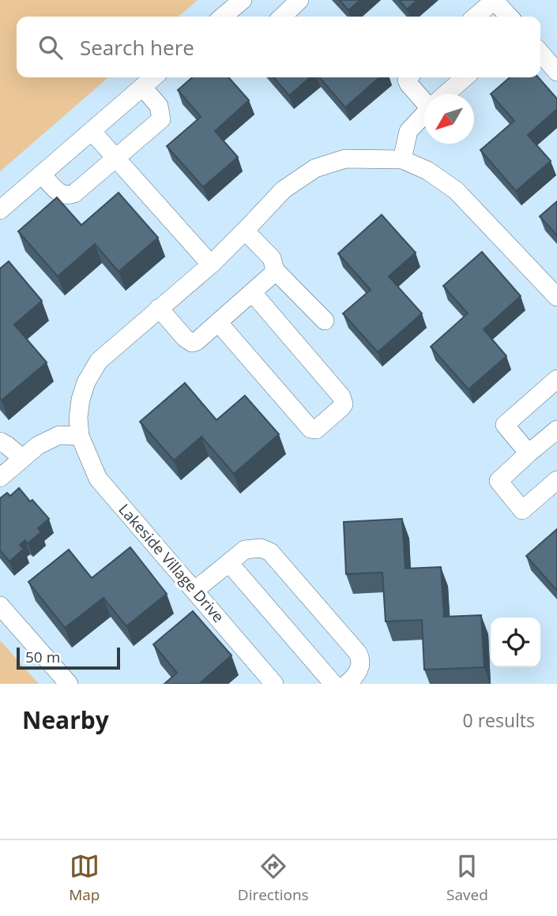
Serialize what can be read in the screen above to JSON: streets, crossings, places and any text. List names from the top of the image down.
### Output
{
  "streets": {
    "street": ["Lakeside Village Drive"]
  },
  "scale_bar": "50 m",
  "north": "bottom left",
  "page": {
    "search": "Search here",
    "scale": "50 m",
    "heading": ["Nearby", "0 results"],
    "nav": ["Map", "Directions", "Saved"]
  }
}
